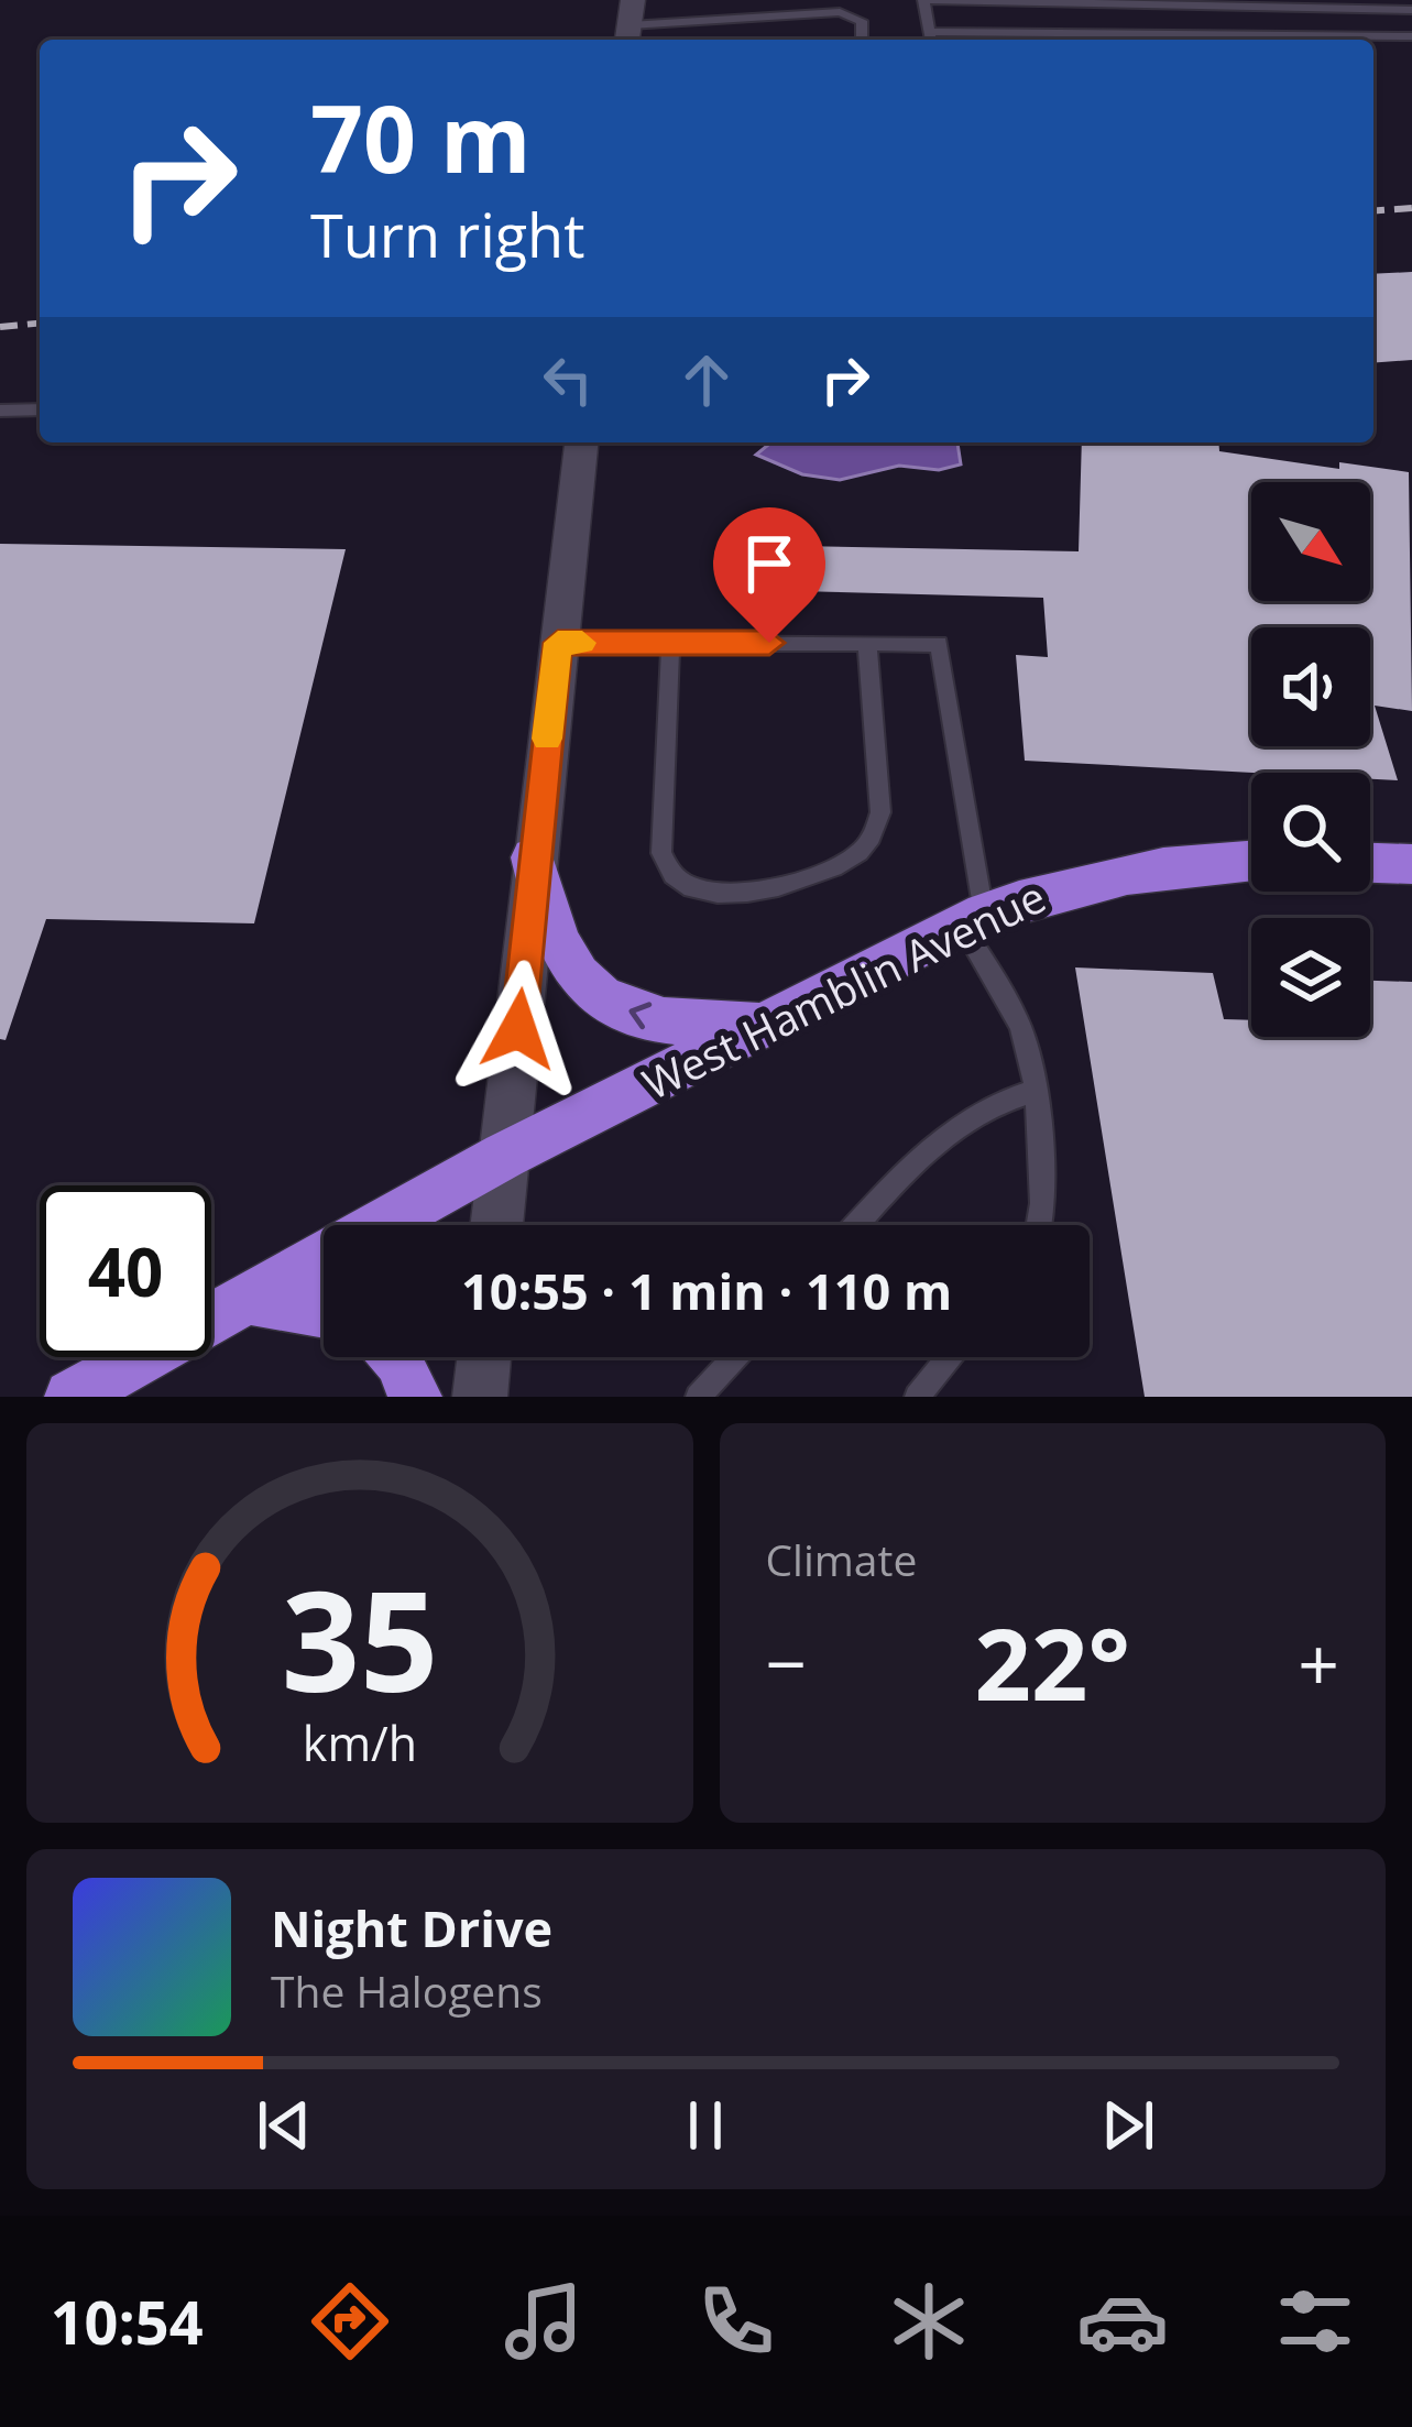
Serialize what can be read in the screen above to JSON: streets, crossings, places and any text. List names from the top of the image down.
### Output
{
  "streets": {
    "highway": ["West Hamblin Avenue"]
  },
  "north": "bottom right",
  "page": {
    "turn": ["70 m", "Turn right"],
    "limit": "40",
    "trip": "10:55 · 1 min · 110 m",
    "tile": "Climate",
    "heat": ["−", "22°", "+"],
    "song": ["Night Drive", "The Halogens"],
    "tabs": "10:54",
    "gauge": ["35", "km/h"]
  }
}
